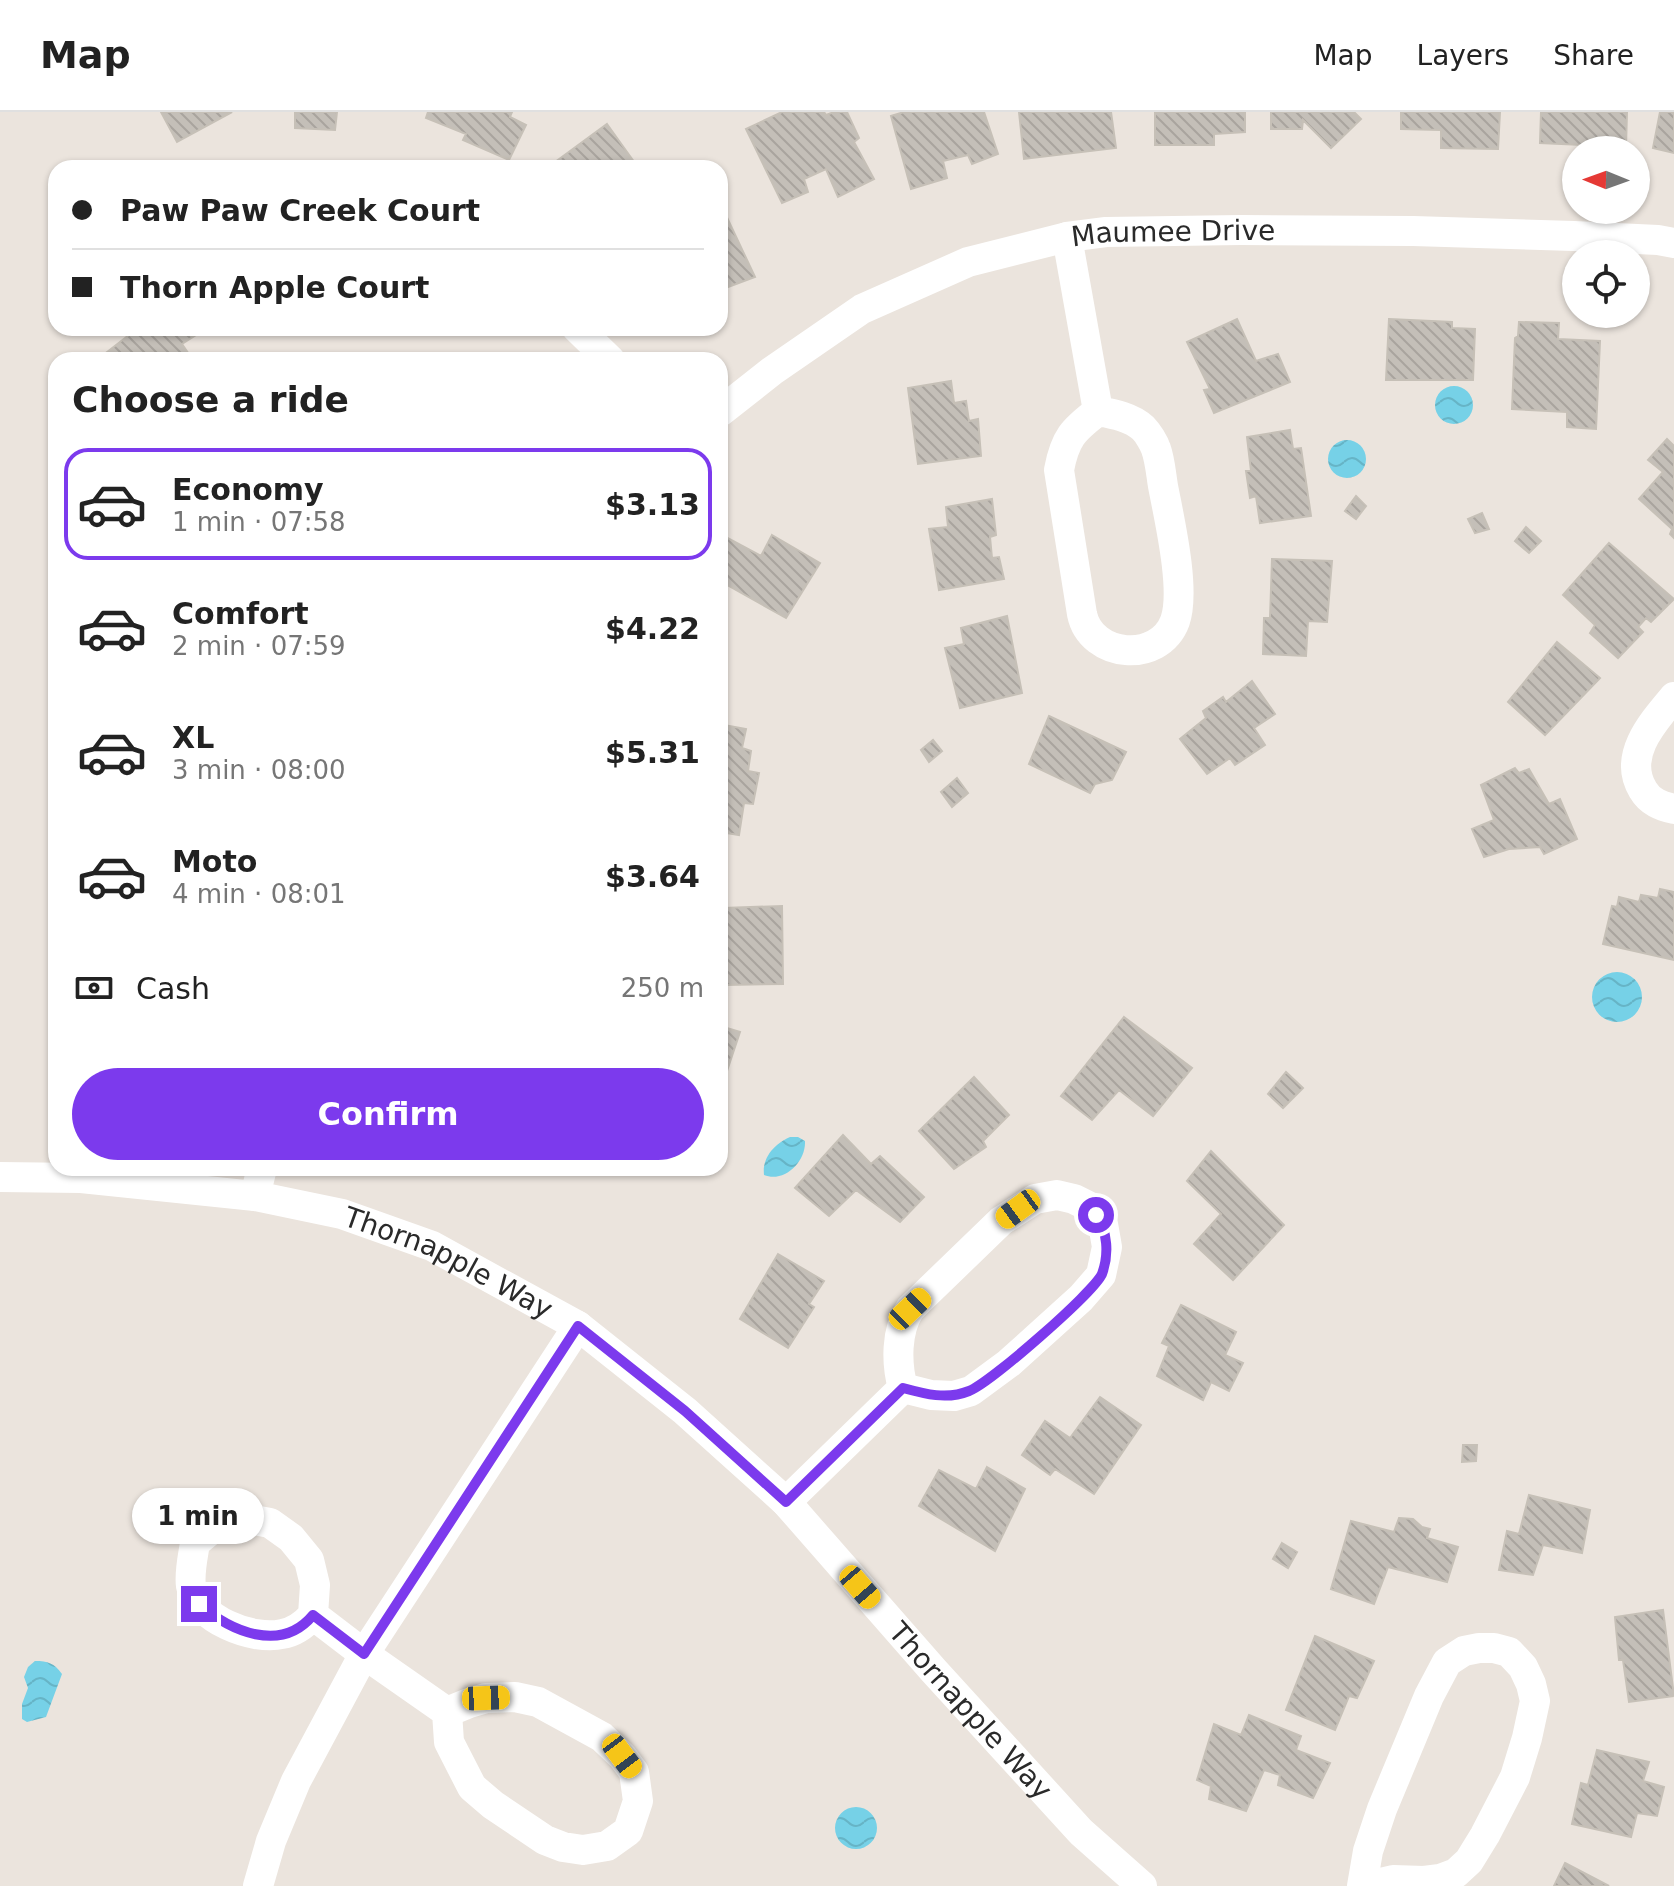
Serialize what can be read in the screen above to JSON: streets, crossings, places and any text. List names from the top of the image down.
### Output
{
  "streets": {
    "street": ["Maumee Drive", "Thornapple Way"]
  },
  "north": "left",
  "page": {
    "header": "Map",
    "nav": ["Map", "Layers", "Share"],
    "banner": ["Paw Paw Creek Court", "Thorn Apple Court"],
    "heading": "Choose a ride",
    "list": [
      {
        "name": "Economy",
        "note": "1 min · 07:58",
        "value": "$3.13"
      },
      {
        "name": "Comfort",
        "note": "2 min · 07:59",
        "value": "$4.22"
      },
      {
        "name": "XL",
        "note": "3 min · 08:00",
        "value": "$5.31"
      },
      {
        "name": "Moto",
        "note": "4 min · 08:01",
        "value": "$3.64"
      }
    ],
    "pay": ["Cash", "250 m"],
    "buttons": "Confirm",
    "bubble": "1 min"
  }
}
